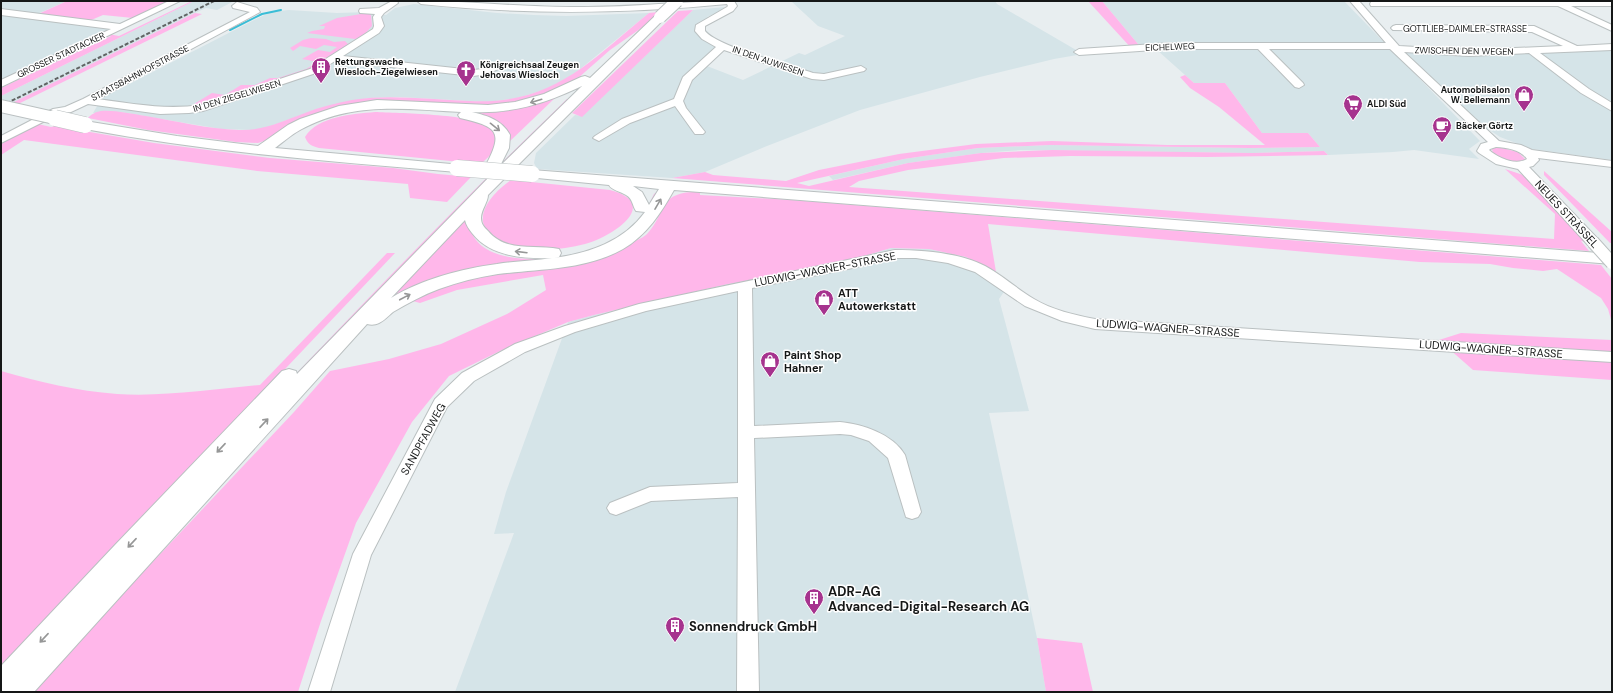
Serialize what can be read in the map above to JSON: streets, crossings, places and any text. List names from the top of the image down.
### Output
{
  "streets": {
    "street": [
      "GOTTLIEB-DAIMLER-STRASSE",
      "EICHELWEG",
      "ZWISCHEN DEN WEGEN",
      "GROSSER STADTACKER",
      "IN DEN AUWIESEN",
      "STAATSBAHNHOFSTRASSE",
      "IN DEN ZIEGELWIESEN",
      "NEUES STRÄSSEL",
      "LUDWIG-WAGNER-STRASSE",
      "SANDPFADWEG"
    ]
  },
  "crossings": [
    ["GOTTLIEB-DAIMLER-STRASSE", "ZWISCHEN DEN WEGEN"],
    ["EICHELWEG", "ZWISCHEN DEN WEGEN"],
    ["STAATSBAHNHOFSTRASSE", "IN DEN ZIEGELWIESEN"],
    ["LUDWIG-WAGNER-STRASSE", "SANDPFADWEG"]
  ],
  "places": {
    "building": ["Rettungswache Wiesloch-Ziegelwiesen", "ADR-AG Advanced-Digital-Research AG", "Sonnendruck GmbH"],
    "church": ["Königreichsaal Zeugen Jehovas Wiesloch"],
    "shop": ["Automobilsalon W. Bellemann", "ATT Autowerkstatt", "Paint Shop Hahner"],
    "supermarket": ["ALDI Süd"],
    "cafe": ["Bäcker Görtz"]
  }
}
